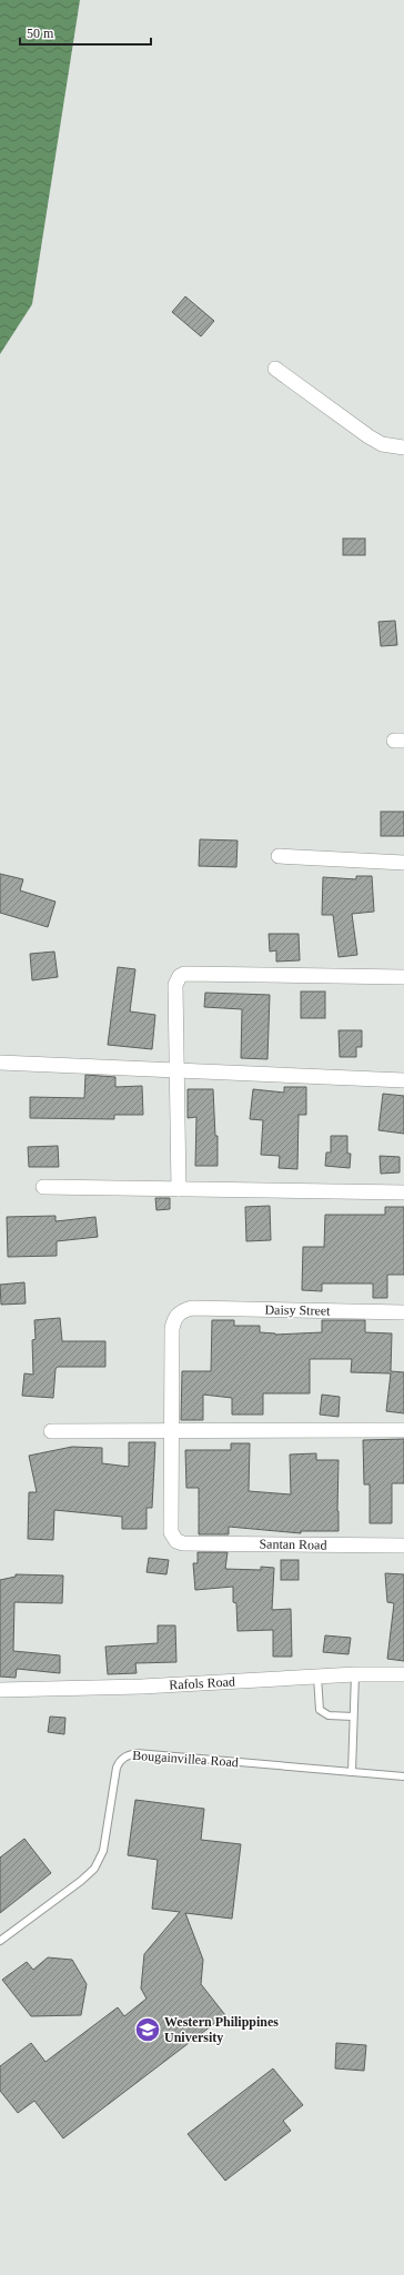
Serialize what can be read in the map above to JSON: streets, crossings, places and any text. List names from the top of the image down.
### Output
{
  "streets": {
    "street": ["Daisy Street", "Santan Road", "Rafols Road"],
    "lane": ["Bougainvillea Road"]
  },
  "crossings": [
    ["Daisy Street", "Santan Road"]
  ],
  "places": {
    "school or university": ["Western Philippines University"]
  },
  "scale_bar": "50 m"
}
